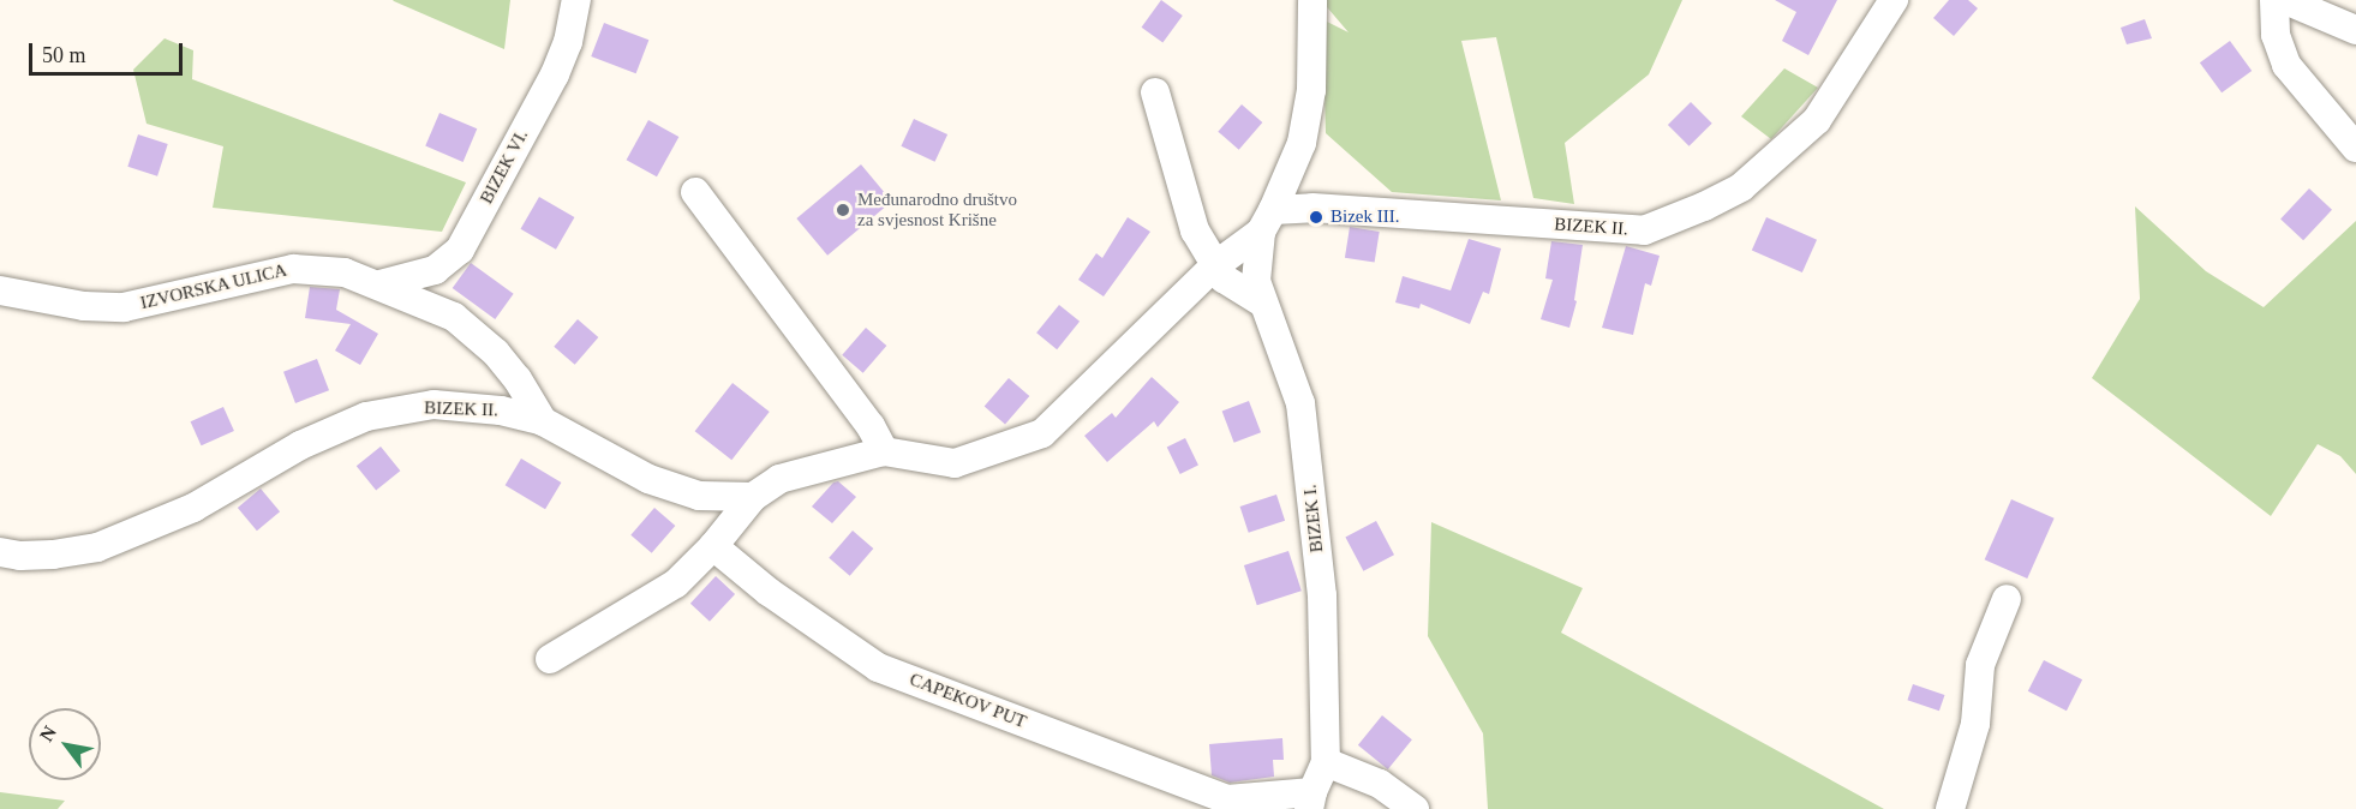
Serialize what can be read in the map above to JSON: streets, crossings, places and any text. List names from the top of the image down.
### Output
{
  "streets": {
    "street": [
      "BIZEK VI.",
      "BIZEK II.",
      "IZVORSKA ULICA",
      "BIZEK I.",
      "CAPEKOV PUT"
    ]
  },
  "crossings": [
    ["BIZEK VI.", "IZVORSKA ULICA"],
    ["BIZEK II.", "IZVORSKA ULICA"],
    ["BIZEK II.", "BIZEK I."],
    ["BIZEK I.", "CAPEKOV PUT"]
  ],
  "places": ["Međunarodno društvo za svjesnost Krišne", "Bizek III."],
  "scale_bar": "50 m",
  "north": "top left"
}
